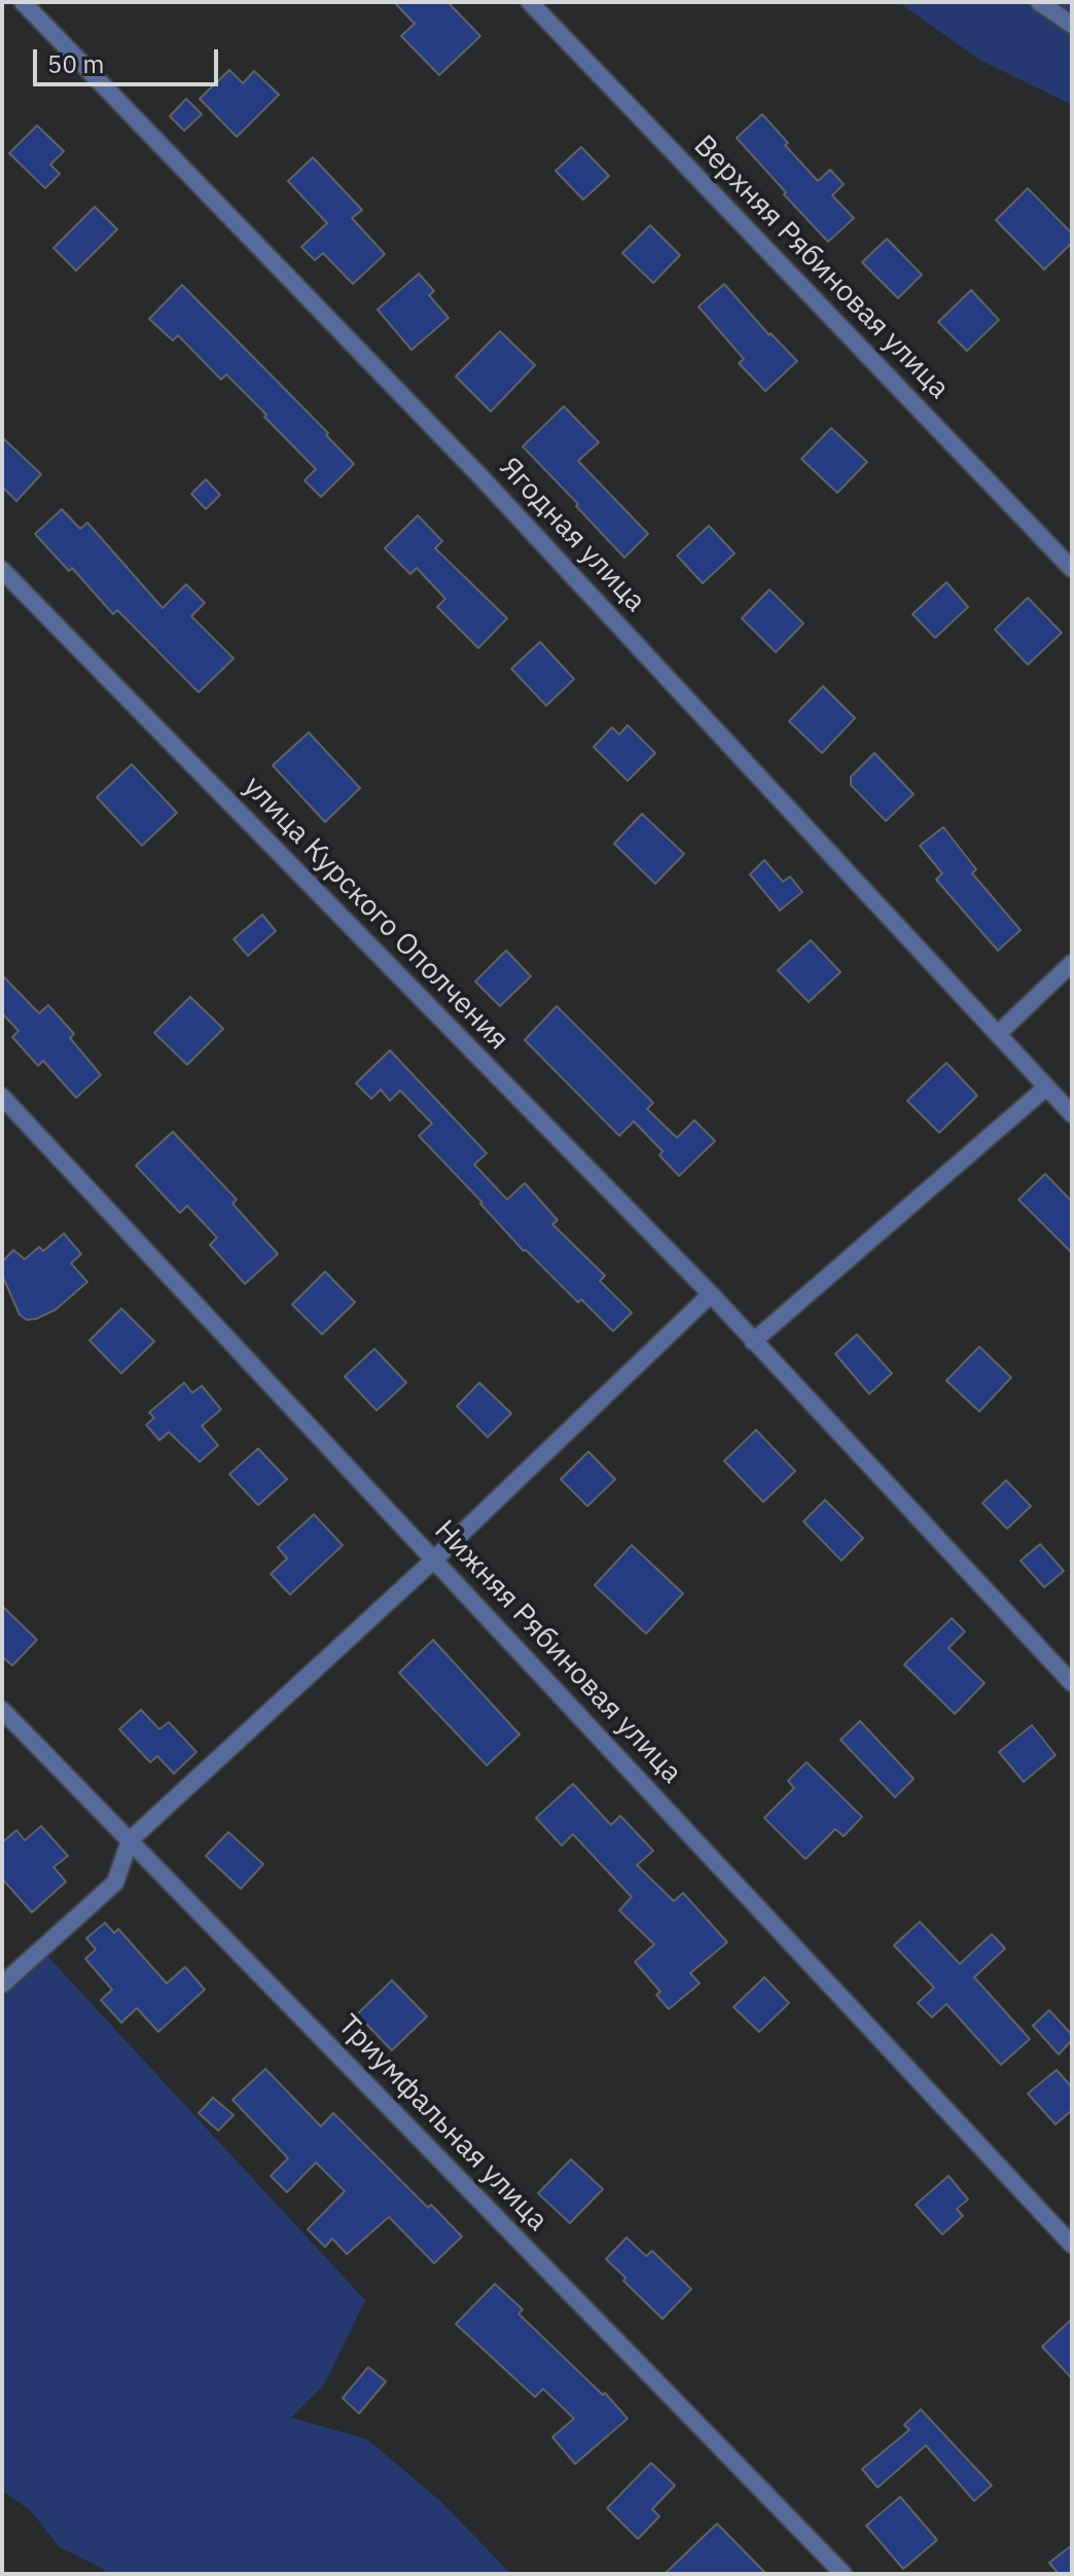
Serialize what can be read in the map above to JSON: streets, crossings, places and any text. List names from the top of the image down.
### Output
{
  "streets": {
    "street": [
      "Верхняя Рябиновая улица",
      "Ягодная улица",
      "улица Курского Ополчения",
      "Нижняя Рябиновая улица",
      "Триумфальная улица"
    ]
  },
  "scale_bar": "50 m"
}
